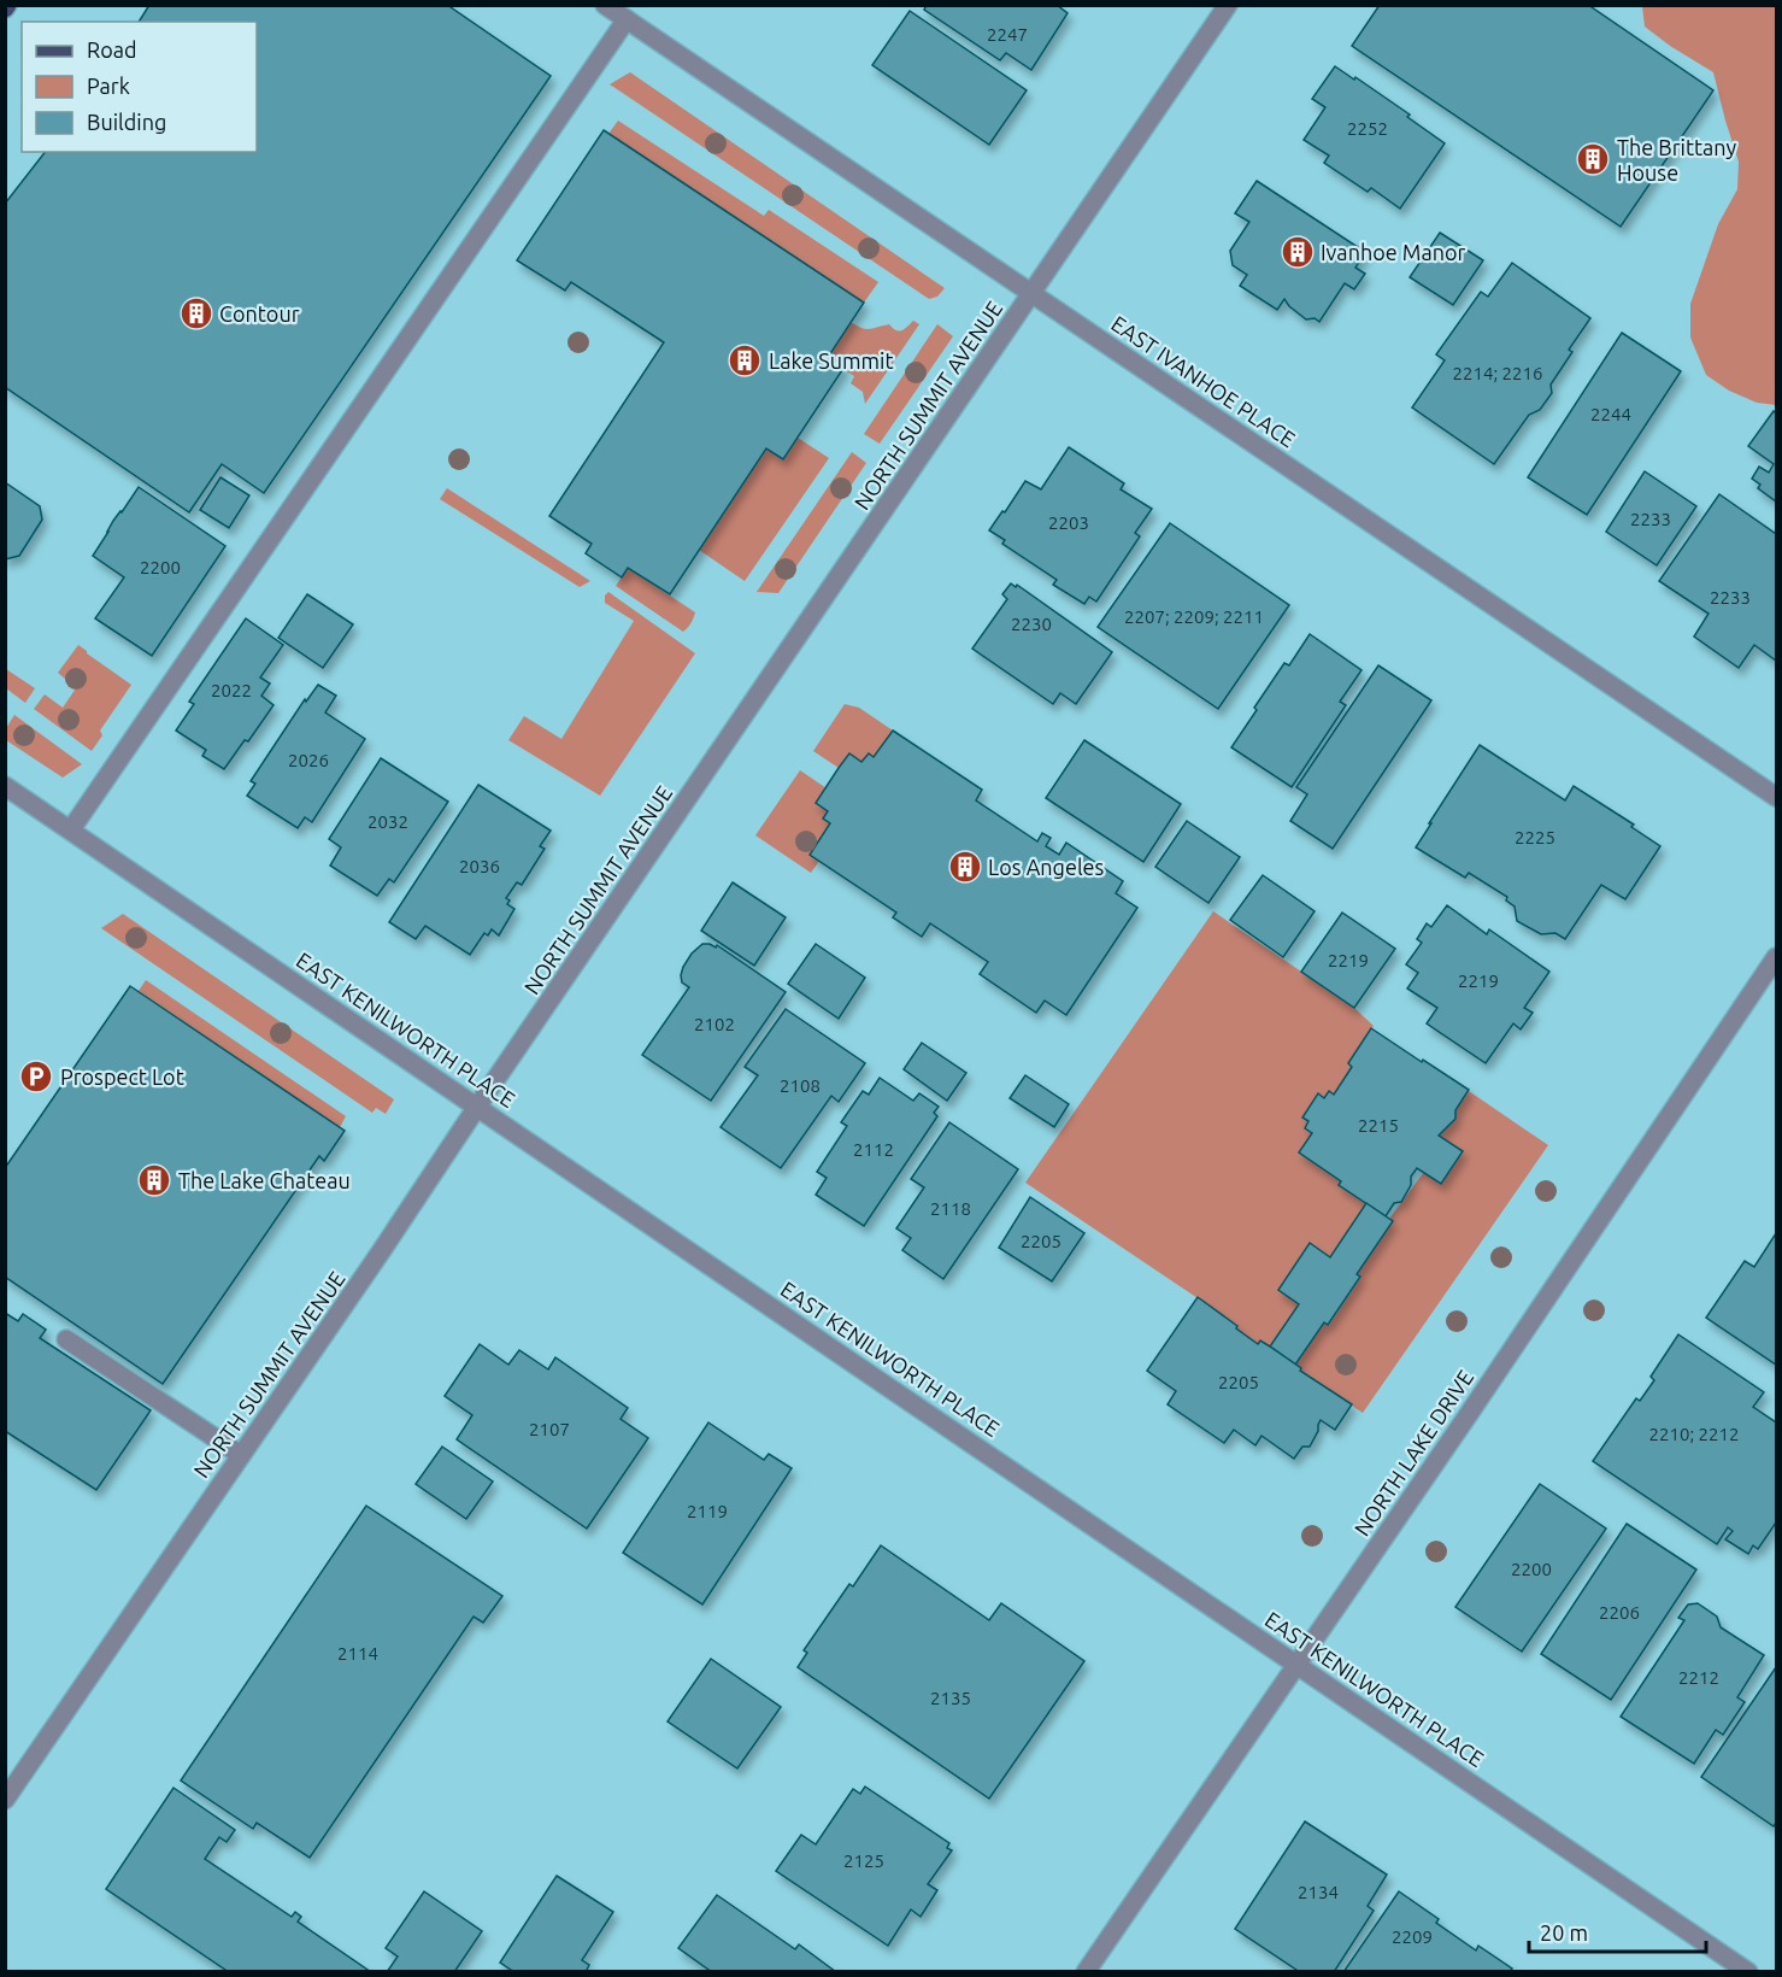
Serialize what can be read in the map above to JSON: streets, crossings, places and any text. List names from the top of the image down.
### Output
{
  "streets": {
    "street": [
      "EAST IVANHOE PLACE",
      "NORTH SUMMIT AVENUE",
      "EAST KENILWORTH PLACE",
      "NORTH LAKE DRIVE"
    ]
  },
  "crossings": [
    ["EAST IVANHOE PLACE", "NORTH SUMMIT AVENUE"],
    ["NORTH SUMMIT AVENUE", "EAST KENILWORTH PLACE"],
    ["EAST KENILWORTH PLACE", "NORTH LAKE DRIVE"]
  ],
  "places": {
    "building": [
      "The Brittany House",
      "Ivanhoe Manor",
      "Contour",
      "Lake Summit",
      "Los Angeles",
      "The Lake Chateau"
    ],
    "parking": ["Prospect Lot"]
  },
  "house_numbers": [
    "2247",
    "2252",
    "2214; 2216",
    "2244",
    "2233",
    "2203",
    "2200",
    "2233",
    "2207; 2209; 2211",
    "2230",
    "2022",
    "2026",
    "2032",
    "2225",
    "2036",
    "2219",
    "2219",
    "2102",
    "2108",
    "2215",
    "2112",
    "2118",
    "2205",
    "2205",
    "2107",
    "2210; 2212",
    "2119",
    "2200",
    "2206",
    "2114",
    "2212",
    "2135",
    "2125",
    "2134",
    "2209"
  ],
  "legend": ["Road", "Park", "Building"],
  "scale_bar": "20 m"
}
